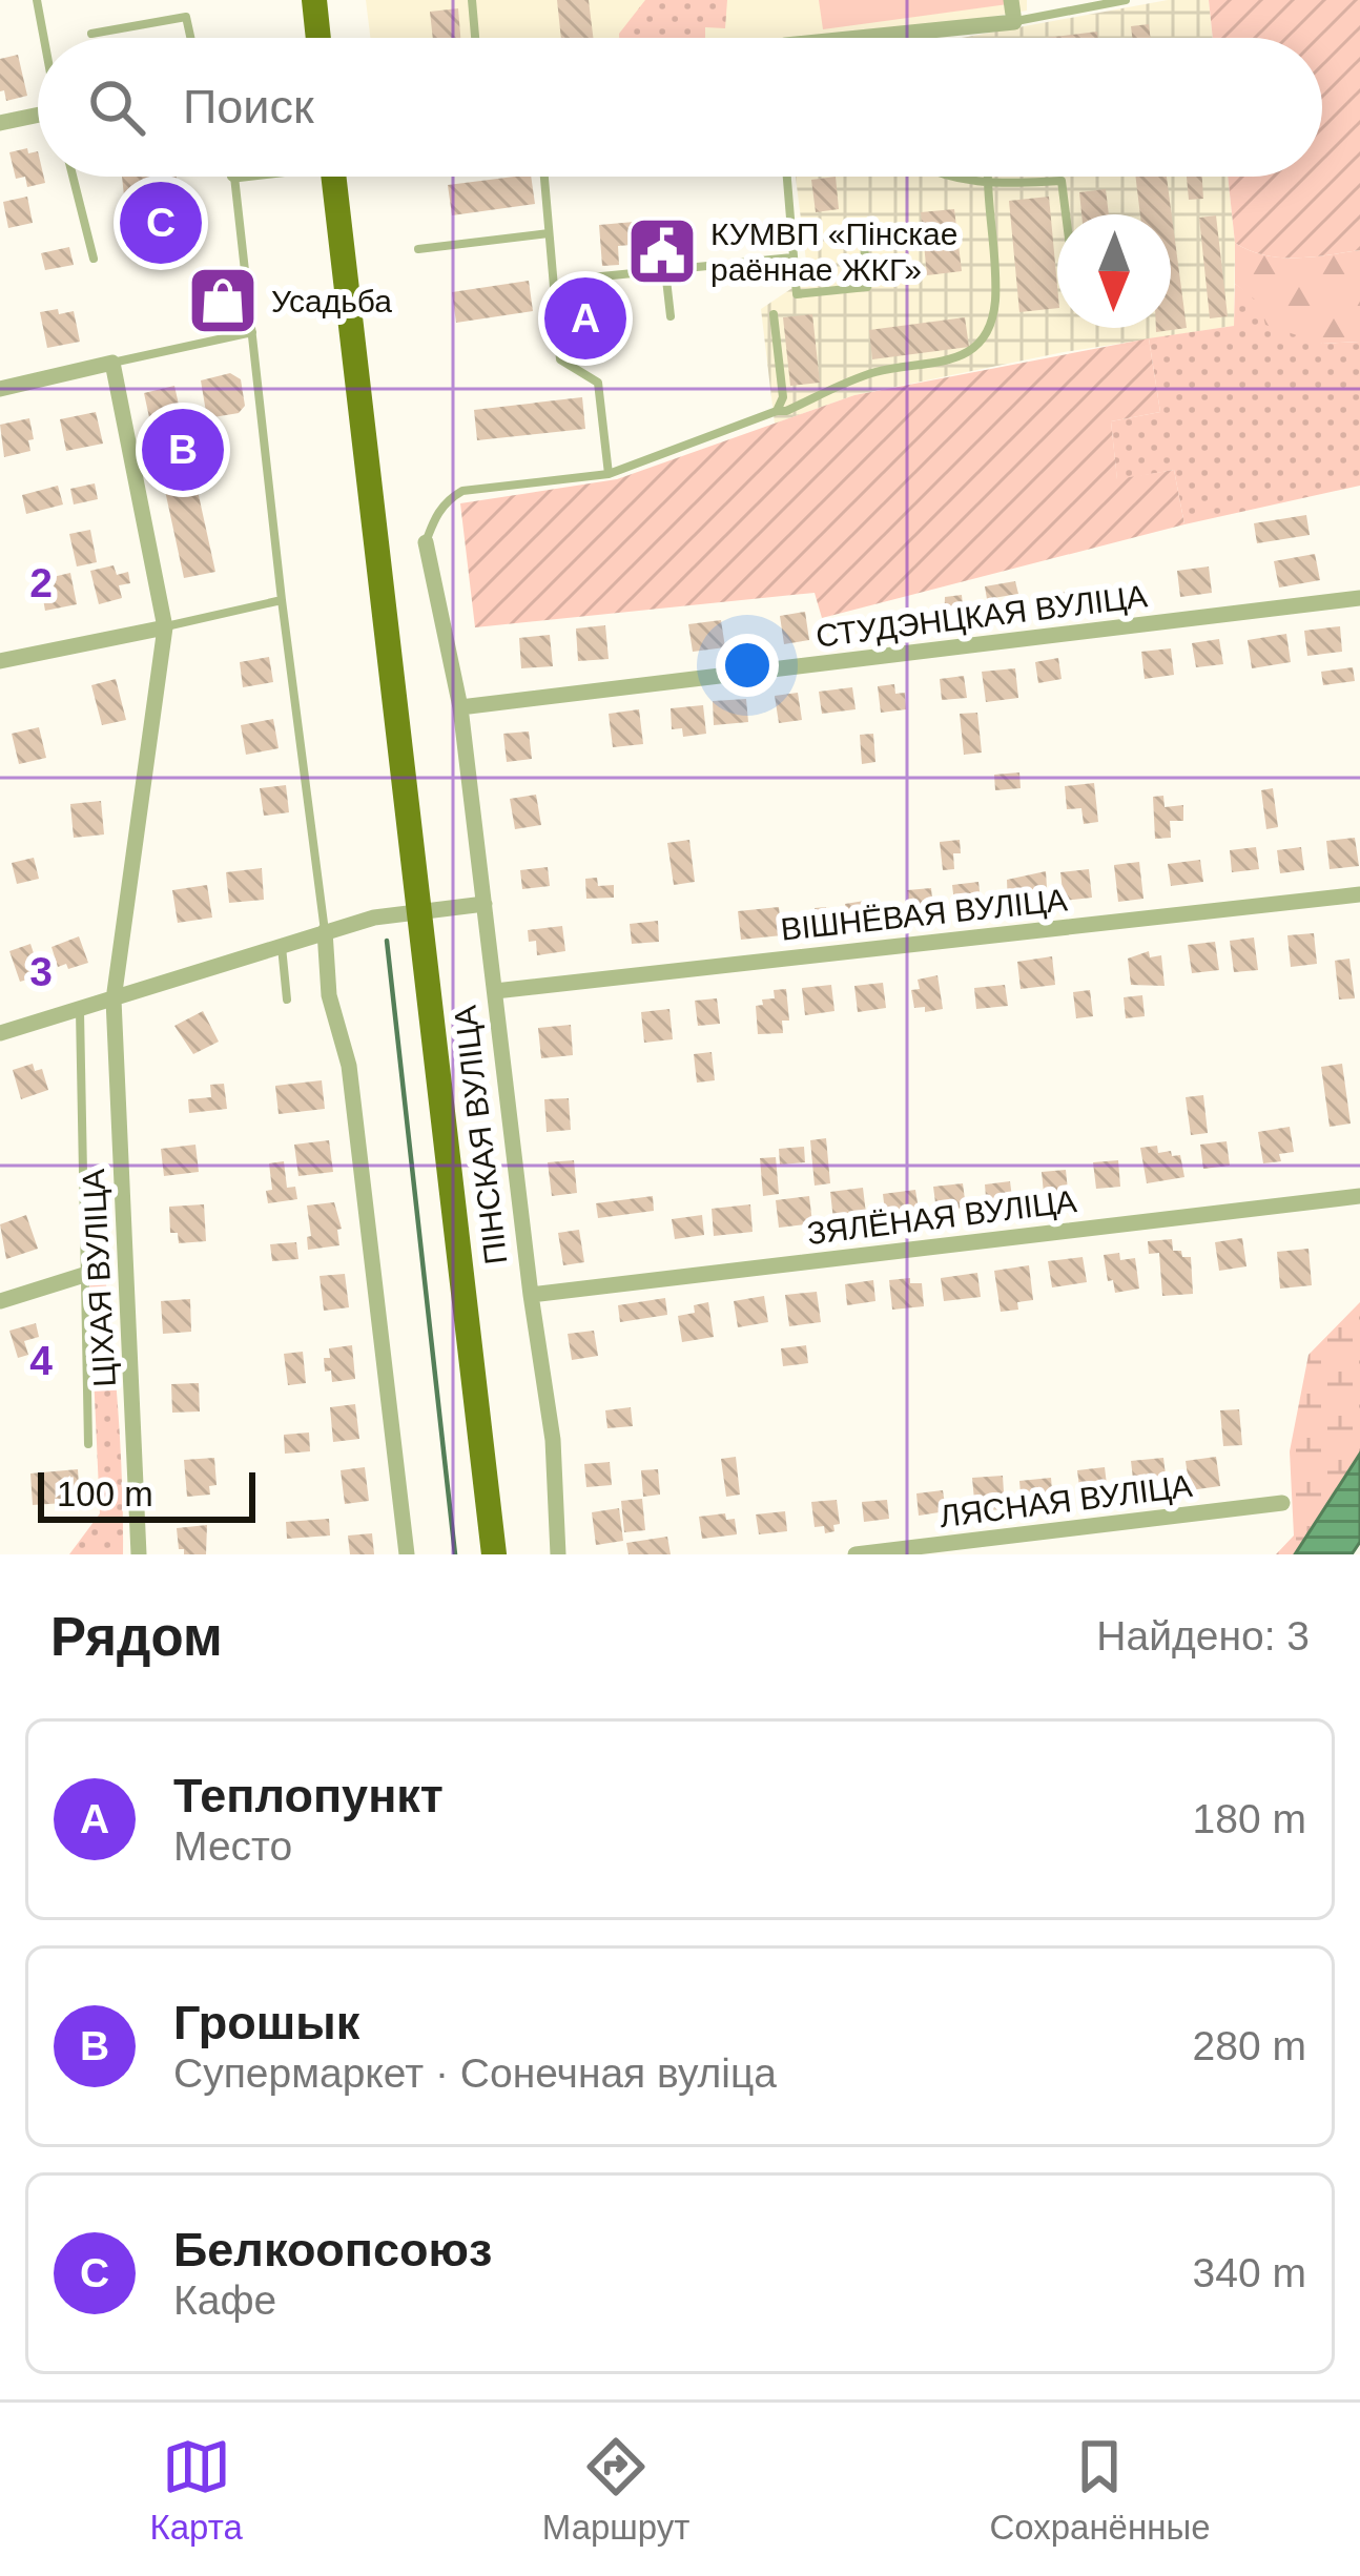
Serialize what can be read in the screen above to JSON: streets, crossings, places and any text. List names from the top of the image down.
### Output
{
  "streets": {
    "main road": ["ПІНСКАЯ ВУЛІЦА"],
    "street": [
      "СТУДЭНЦКАЯ ВУЛІЦА",
      "ВІШНЁВАЯ ВУЛІЦА",
      "ЗЯЛЁНАЯ ВУЛІЦА",
      "ЦІХАЯ ВУЛІЦА",
      "ЛЯСНАЯ ВУЛІЦА"
    ]
  },
  "crossings": [
    ["СТУДЭНЦКАЯ ВУЛІЦА", "ПІНСКАЯ ВУЛІЦА"],
    ["ВІШНЁВАЯ ВУЛІЦА", "ПІНСКАЯ ВУЛІЦА"],
    ["ПІНСКАЯ ВУЛІЦА", "ЗЯЛЁНАЯ ВУЛІЦА"]
  ],
  "places": {
    "public building": ["КУМВП «Пінскае раённае ЖКГ»"],
    "shop": ["Усадьба"]
  },
  "scale_bar": "100 m",
  "north": "bottom",
  "page": {
    "search": "Поиск",
    "pins": ["C", "A", "B"],
    "scale": "100 m",
    "heading": ["Рядом", "Найдено: 3"],
    "list": [
      {
        "mark": "A",
        "name": "Теплопункт",
        "note": "Место",
        "value": "180 m"
      },
      {
        "mark": "B",
        "name": "Грошык",
        "note": "Супермаркет · Сонечная вуліца",
        "value": "280 m"
      },
      {
        "mark": "C",
        "name": "Белкоопсоюз",
        "note": "Кафе",
        "value": "340 m"
      }
    ],
    "nav": ["Карта", "Маршрут", "Сохранённые"]
  },
  "grid": {
    "rows": ["2", "3", "4"]
  }
}
